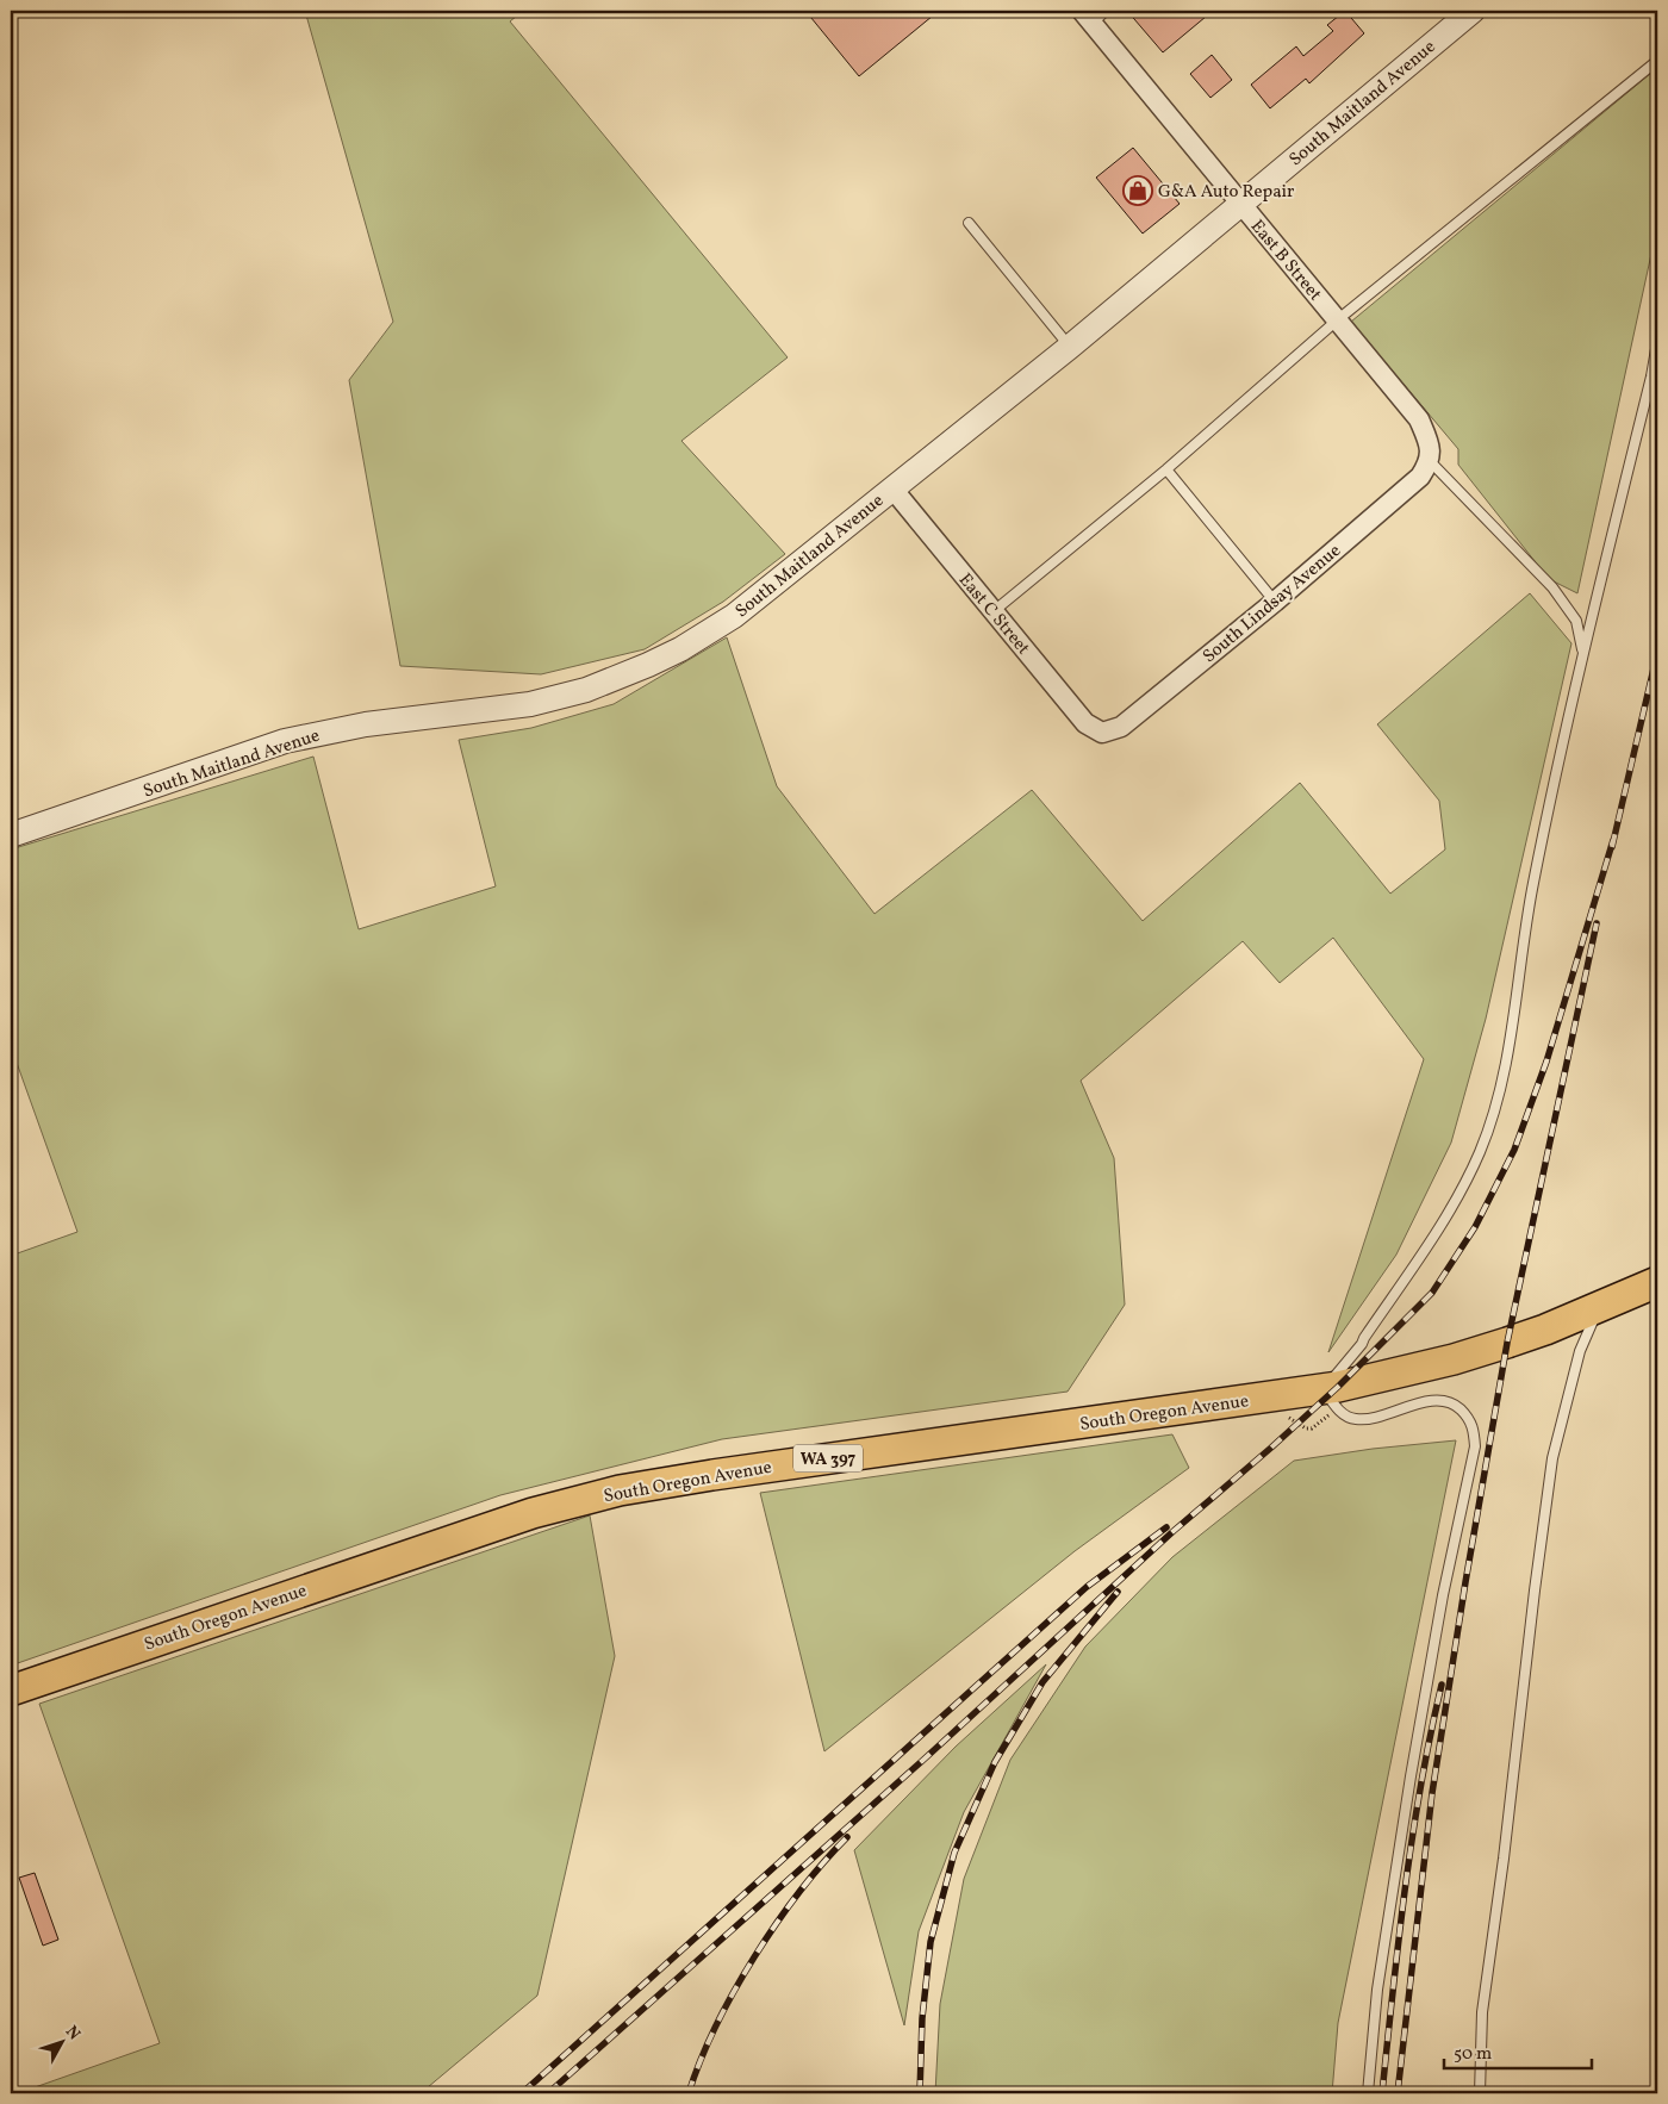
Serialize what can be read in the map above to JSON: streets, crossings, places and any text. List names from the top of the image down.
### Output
{
  "streets": {
    "main road": ["South Oregon Avenue", "WA 397"],
    "street": [
      "South Maitland Avenue",
      "East B Street",
      "South Lindsay Avenue",
      "East C Street"
    ]
  },
  "crossings": [
    ["South Maitland Avenue", "East B Street"],
    ["South Maitland Avenue", "East C Street"],
    ["East B Street", "South Lindsay Avenue"],
    ["South Lindsay Avenue", "East C Street"]
  ],
  "places": {
    "shop": ["G&A Auto Repair"]
  },
  "scale_bar": "50 m",
  "north": "top right"
}
